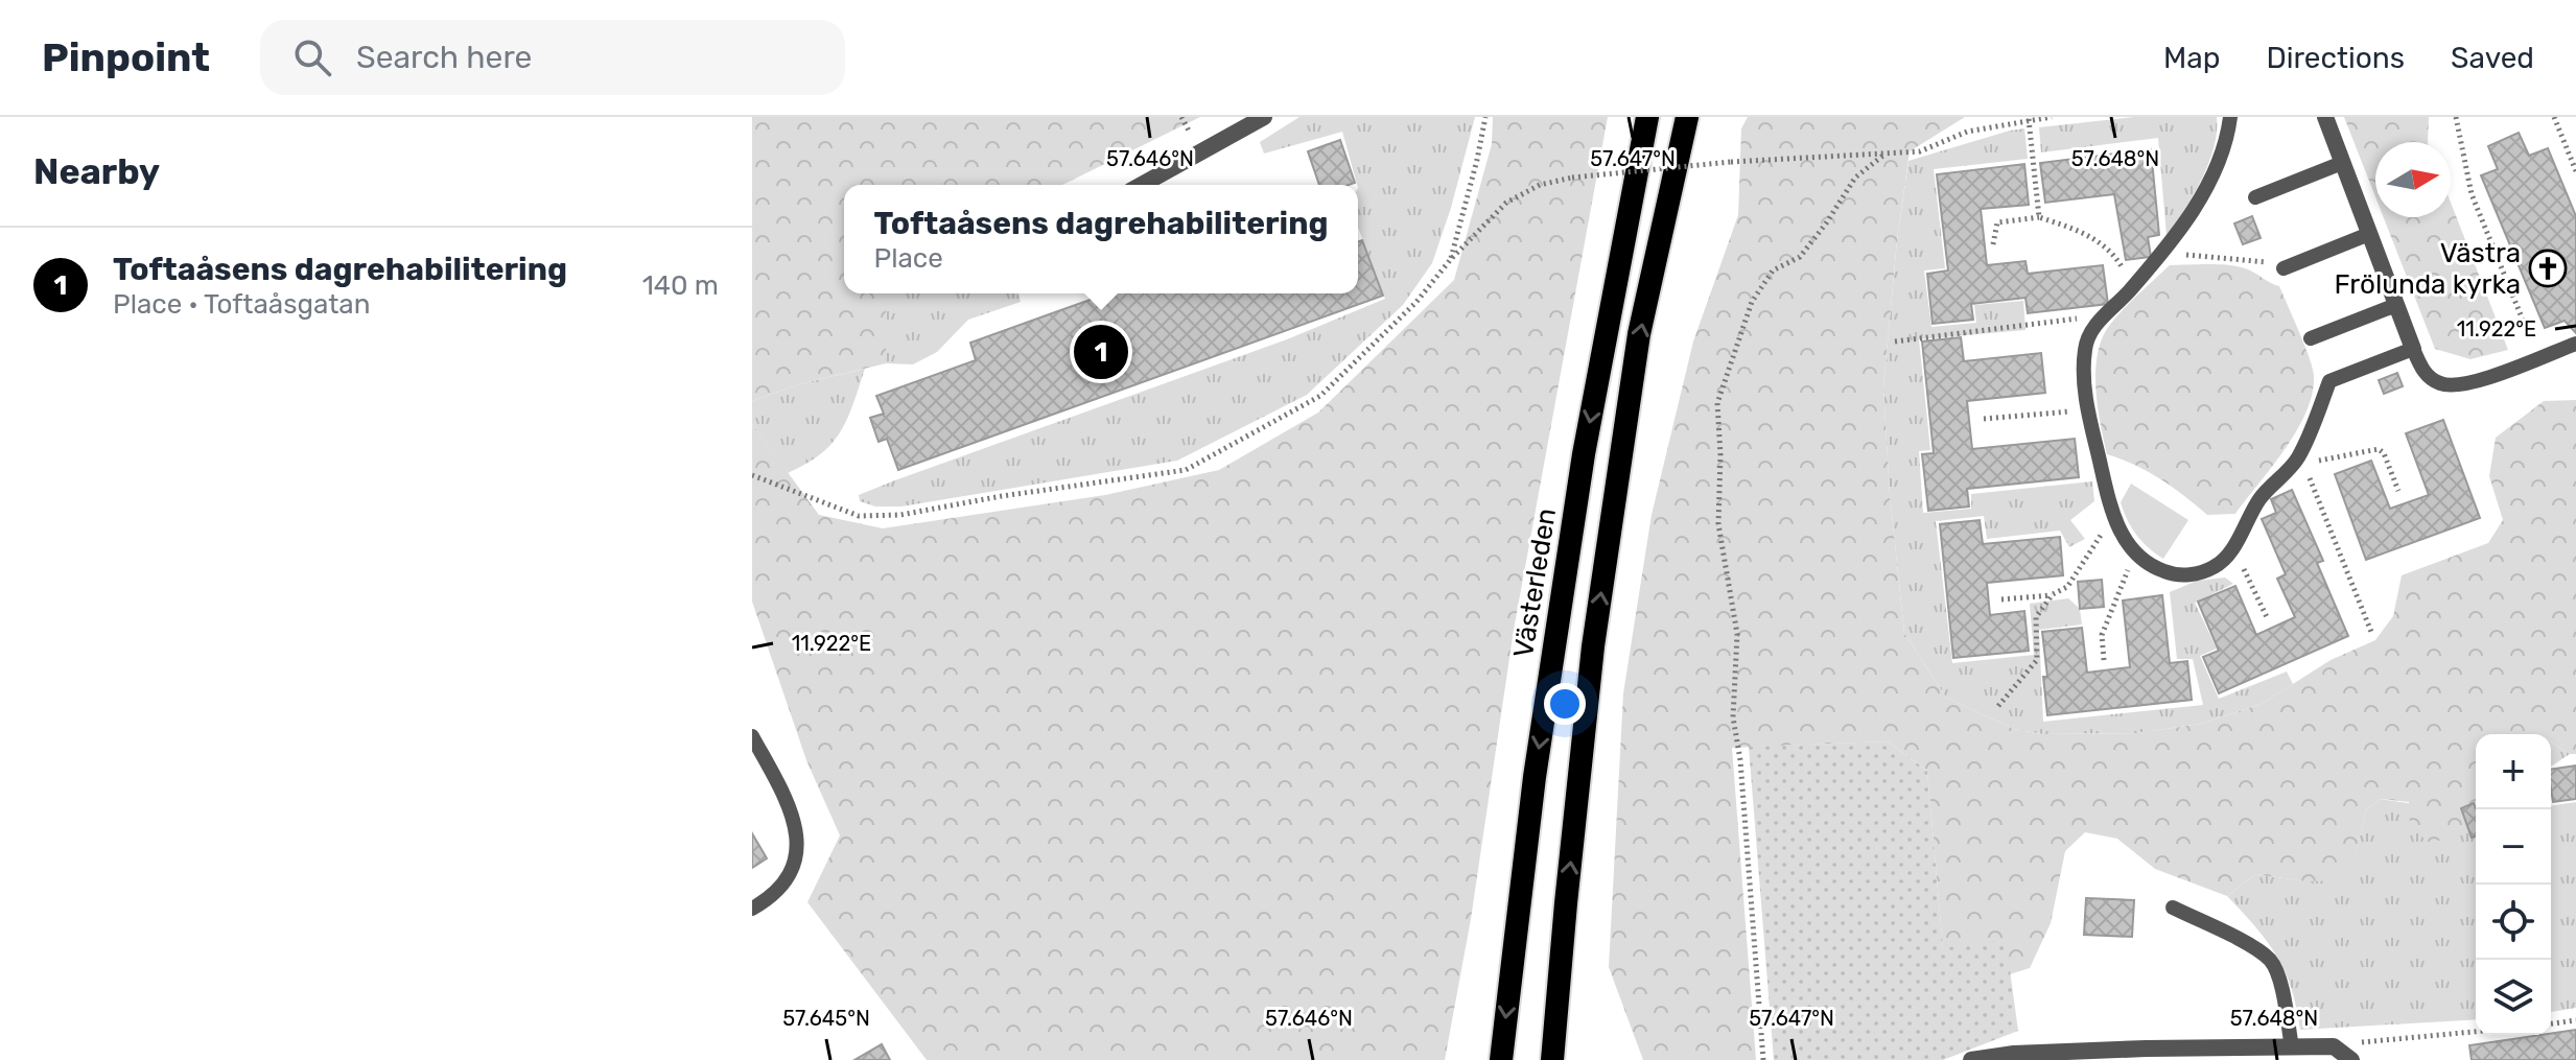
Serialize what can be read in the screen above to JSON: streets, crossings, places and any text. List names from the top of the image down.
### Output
{
  "streets": {
    "highway": ["Västerleden"]
  },
  "places": {
    "church": ["Västra Frölunda kyrka"]
  },
  "north": "right",
  "page": {
    "header": "Pinpoint",
    "search": "Search here",
    "nav": ["Map", "Directions", "Saved"],
    "heading": "Nearby",
    "popup": ["Toftaåsens dagrehabilitering", "Place"],
    "list": [
      {
        "mark": "1",
        "name": "Toftaåsens dagrehabilitering",
        "note": "Place · Toftaåsgatan",
        "value": "140 m"
      }
    ],
    "pins": "1",
    "map_buttons": ["+", "−"]
  },
  "coordinates": [
    "57.646°N",
    "57.647°N",
    "57.648°N",
    "11.922°E",
    "57.645°N"
  ]
}
